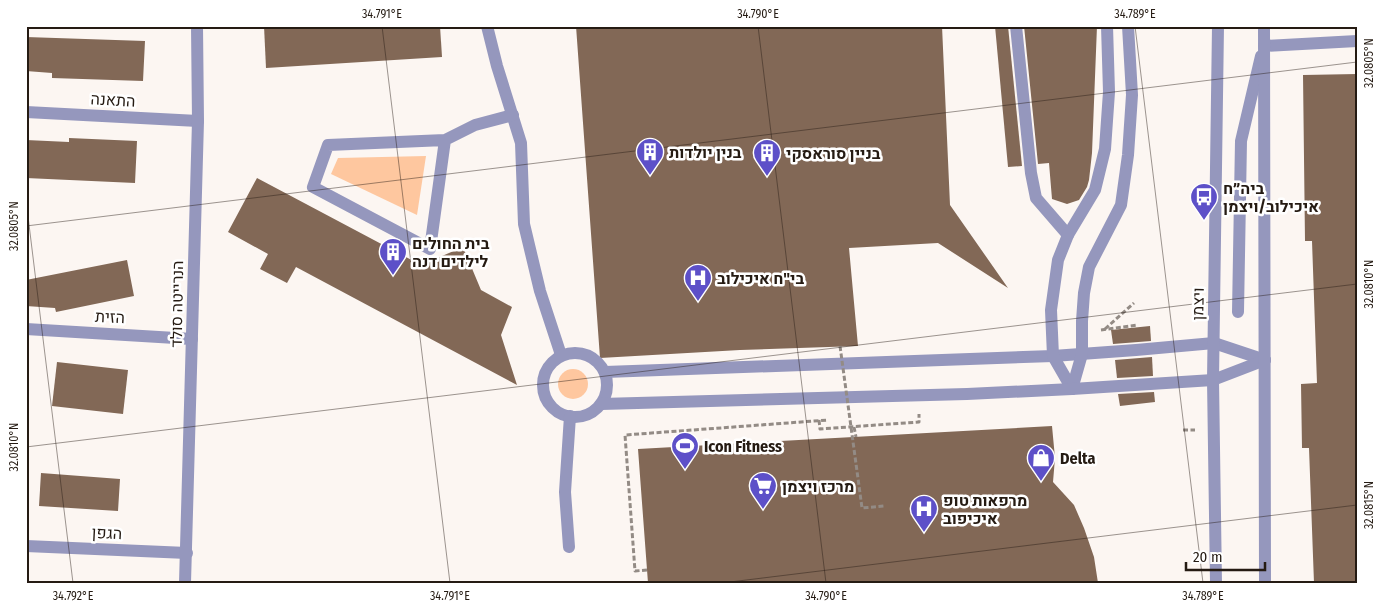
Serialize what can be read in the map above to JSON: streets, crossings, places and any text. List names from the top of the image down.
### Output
{
  "streets": {
    "street": [
      "התאנה",
      "הנרייטה סולד",
      "ויצמן",
      "הזית",
      "הגפן"
    ]
  },
  "crossings": [
    ["התאנה", "הנרייטה סולד"],
    ["הנרייטה סולד", "הזית"],
    ["הנרייטה סולד", "הגפן"]
  ],
  "places": {
    "building": ["בנין יולדות", "בניין סוראסקי", "בית החולים לילדים דנה"],
    "bus stop": ["ביה״ח איכילוב/ויצמן"],
    "hospital": ["בי\"ח איכילוב", "מרפאות טופ איכיפוב"],
    "sports": ["Icon Fitness"],
    "shop": ["Delta"],
    "supermarket": ["מרכז ויצמן"]
  },
  "scale_bar": "20 m",
  "coordinates": [
    "34.791°E",
    "34.790°E",
    "34.789°E",
    "32.0805°N",
    "32.0810°N",
    "32.0815°N",
    "34.792°E"
  ]
}
